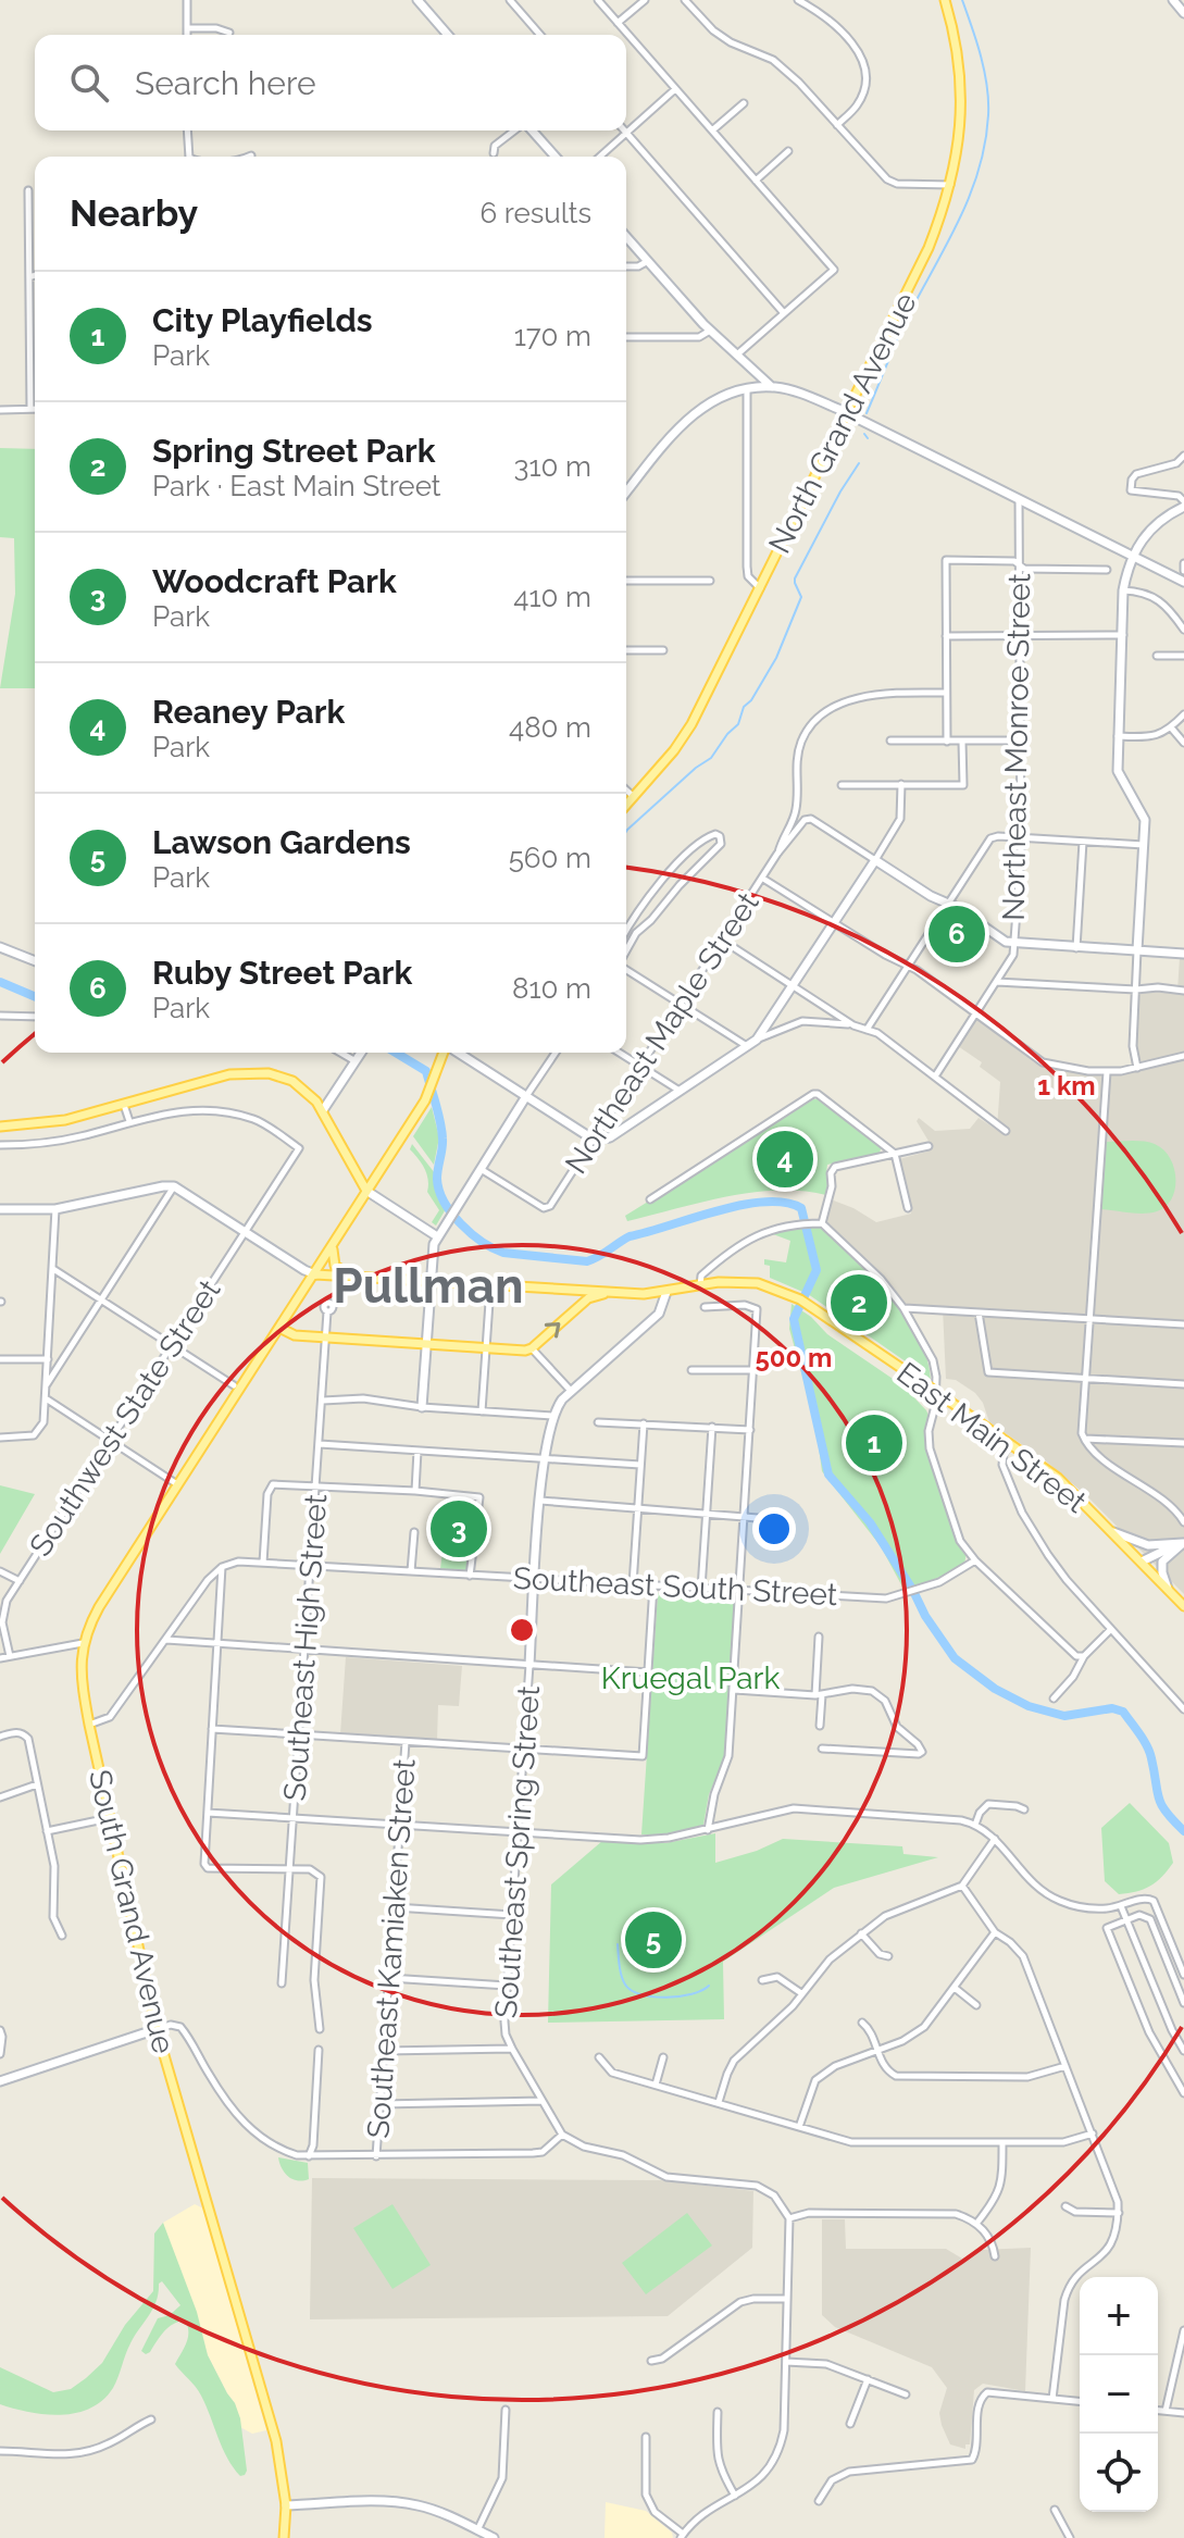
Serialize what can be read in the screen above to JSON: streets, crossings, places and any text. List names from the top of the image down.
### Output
{
  "streets": {
    "main road": ["North Grand Avenue", "East Main Street", "South Grand Avenue"],
    "street": [
      "Northeast Monroe Street",
      "Northeast Maple Street",
      "Southwest State Street",
      "Southeast South Street",
      "Southeast High Street",
      "Southeast Spring Street",
      "Southeast Kamiaken Street"
    ]
  },
  "crossings": [
    ["East Main Street", "South Grand Avenue"],
    ["Southeast South Street", "Southeast High Street"],
    ["Southeast South Street", "Southeast Spring Street"]
  ],
  "districts": ["Pullman"],
  "parks": ["Kruegal Park"],
  "page": {
    "search": "Search here",
    "heading": ["Nearby", "6 results"],
    "list": [
      {
        "mark": "1",
        "name": "City Playfields",
        "note": "Park",
        "value": "170 m"
      },
      {
        "mark": "2",
        "name": "Spring Street Park",
        "note": "Park · East Main Street",
        "value": "310 m"
      },
      {
        "mark": "3",
        "name": "Woodcraft Park",
        "note": "Park",
        "value": "410 m"
      },
      {
        "mark": "4",
        "name": "Reaney Park",
        "note": "Park",
        "value": "480 m"
      },
      {
        "mark": "5",
        "name": "Lawson Gardens",
        "note": "Park",
        "value": "560 m"
      },
      {
        "mark": "6",
        "name": "Ruby Street Park",
        "note": "Park",
        "value": "810 m"
      }
    ],
    "pins": [
      "6",
      "4",
      "2",
      "1",
      "3",
      "5"
    ],
    "map_buttons": ["+", "−"]
  },
  "rings": ["1 km", "500 m"]
}
